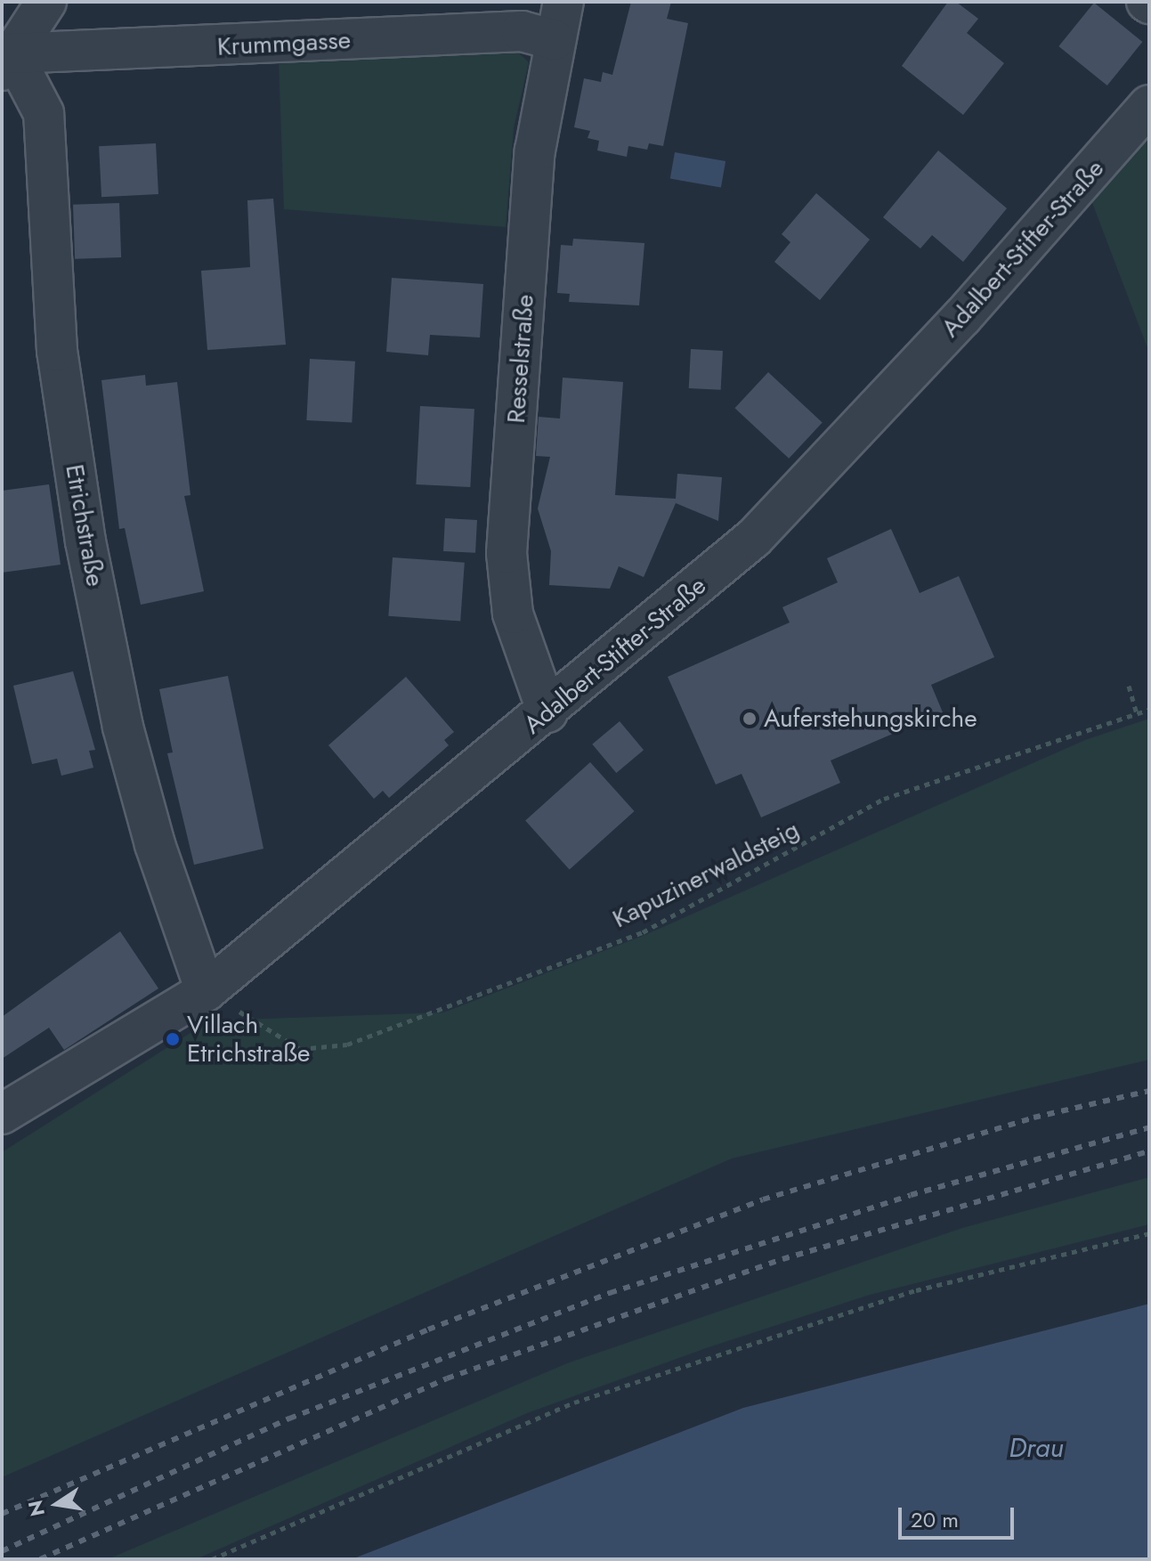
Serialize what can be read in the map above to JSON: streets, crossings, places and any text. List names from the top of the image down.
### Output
{
  "streets": {
    "street": [
      "Krummgasse",
      "Adalbert-Stifter-Straße",
      "Resselstraße",
      "Etrichstraße"
    ],
    "path": ["Kapuzinerwaldsteig"]
  },
  "crossings": [
    ["Krummgasse", "Resselstraße"],
    ["Krummgasse", "Etrichstraße"],
    ["Adalbert-Stifter-Straße", "Resselstraße"],
    ["Adalbert-Stifter-Straße", "Etrichstraße"],
    ["Adalbert-Stifter-Straße", "Kapuzinerwaldsteig"],
    ["Etrichstraße", "Kapuzinerwaldsteig"]
  ],
  "water": ["Drau"],
  "places": ["Auferstehungskirche", "Villach Etrichstraße"],
  "scale_bar": "20 m",
  "north": "left"
}
